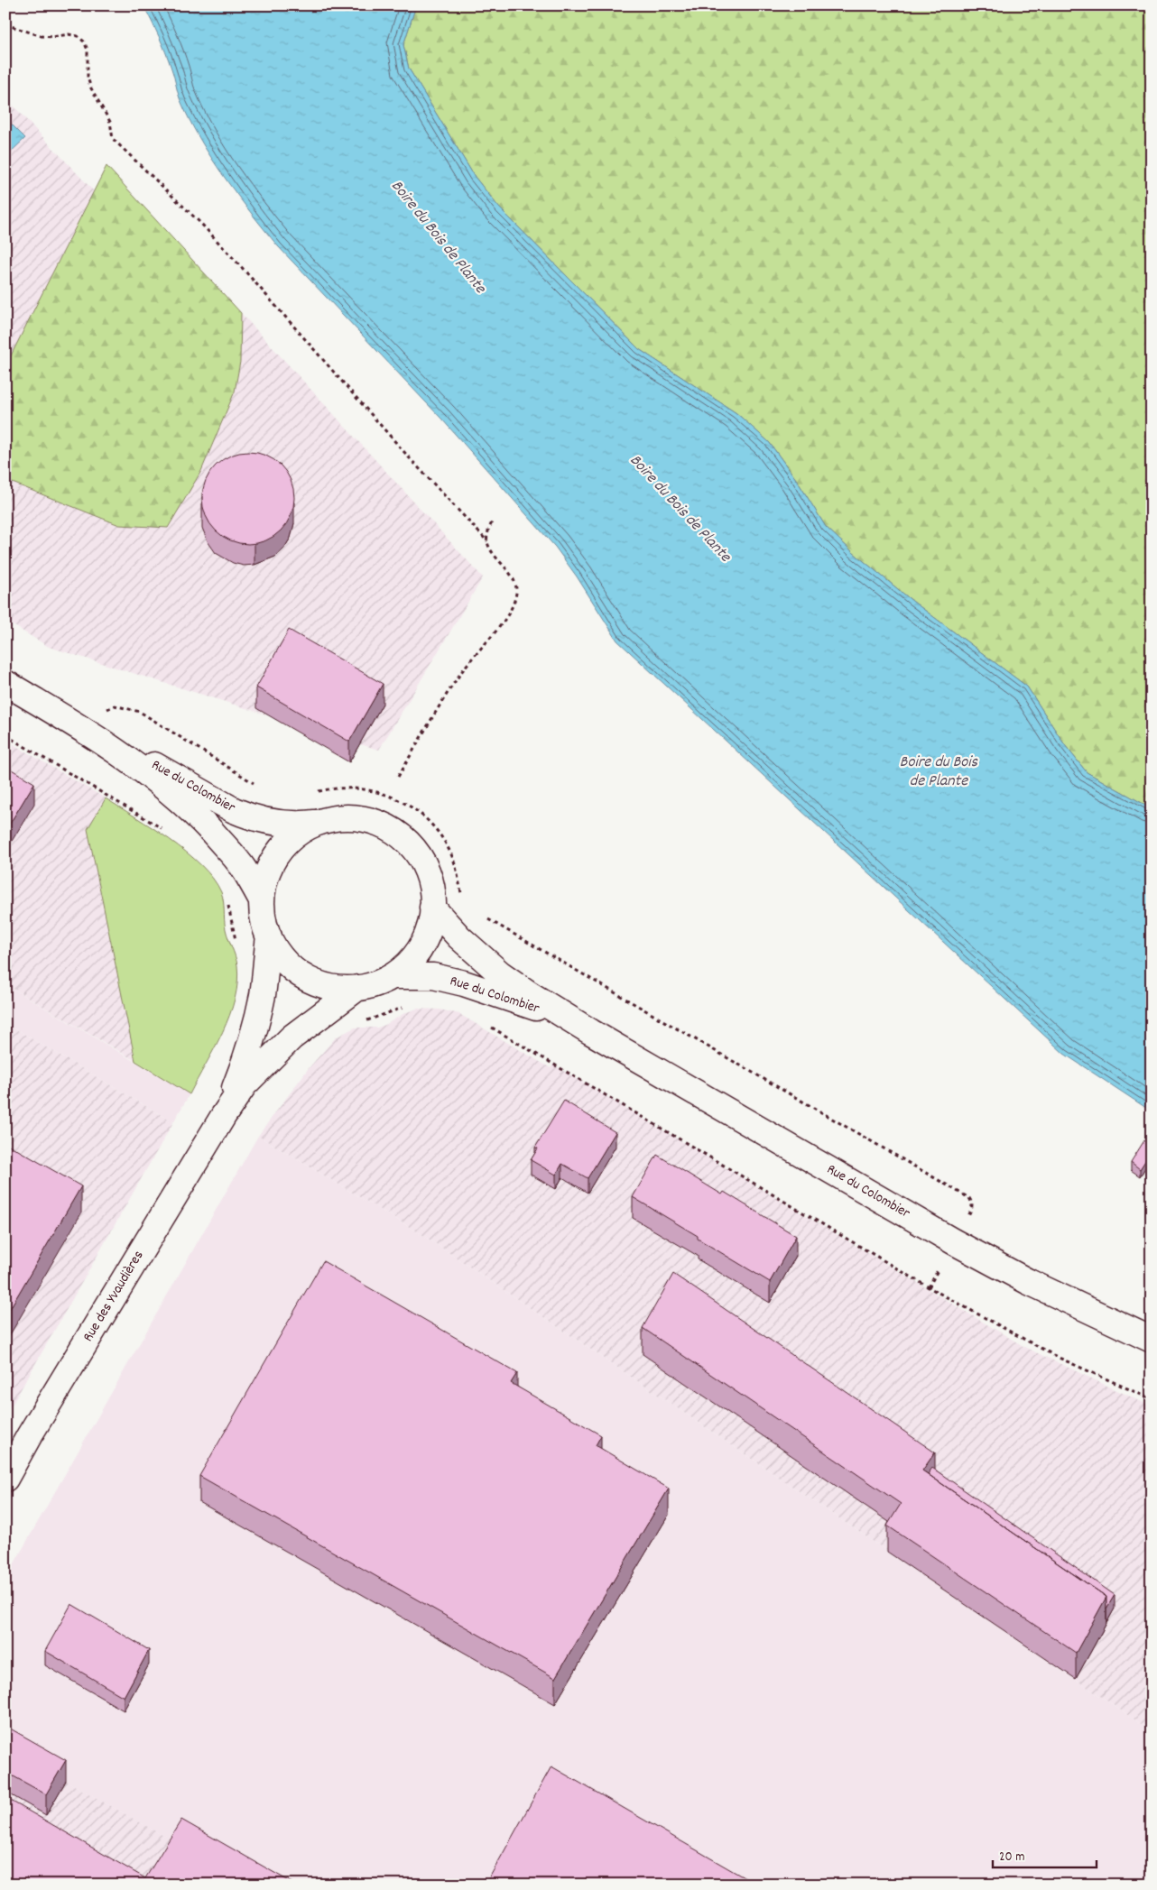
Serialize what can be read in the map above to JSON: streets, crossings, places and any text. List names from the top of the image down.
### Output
{
  "streets": {
    "main road": ["Rue du Colombier", "Rue des Yvaudières"]
  },
  "water": ["Boire du Bois de Plante"],
  "scale_bar": "20 m"
}
